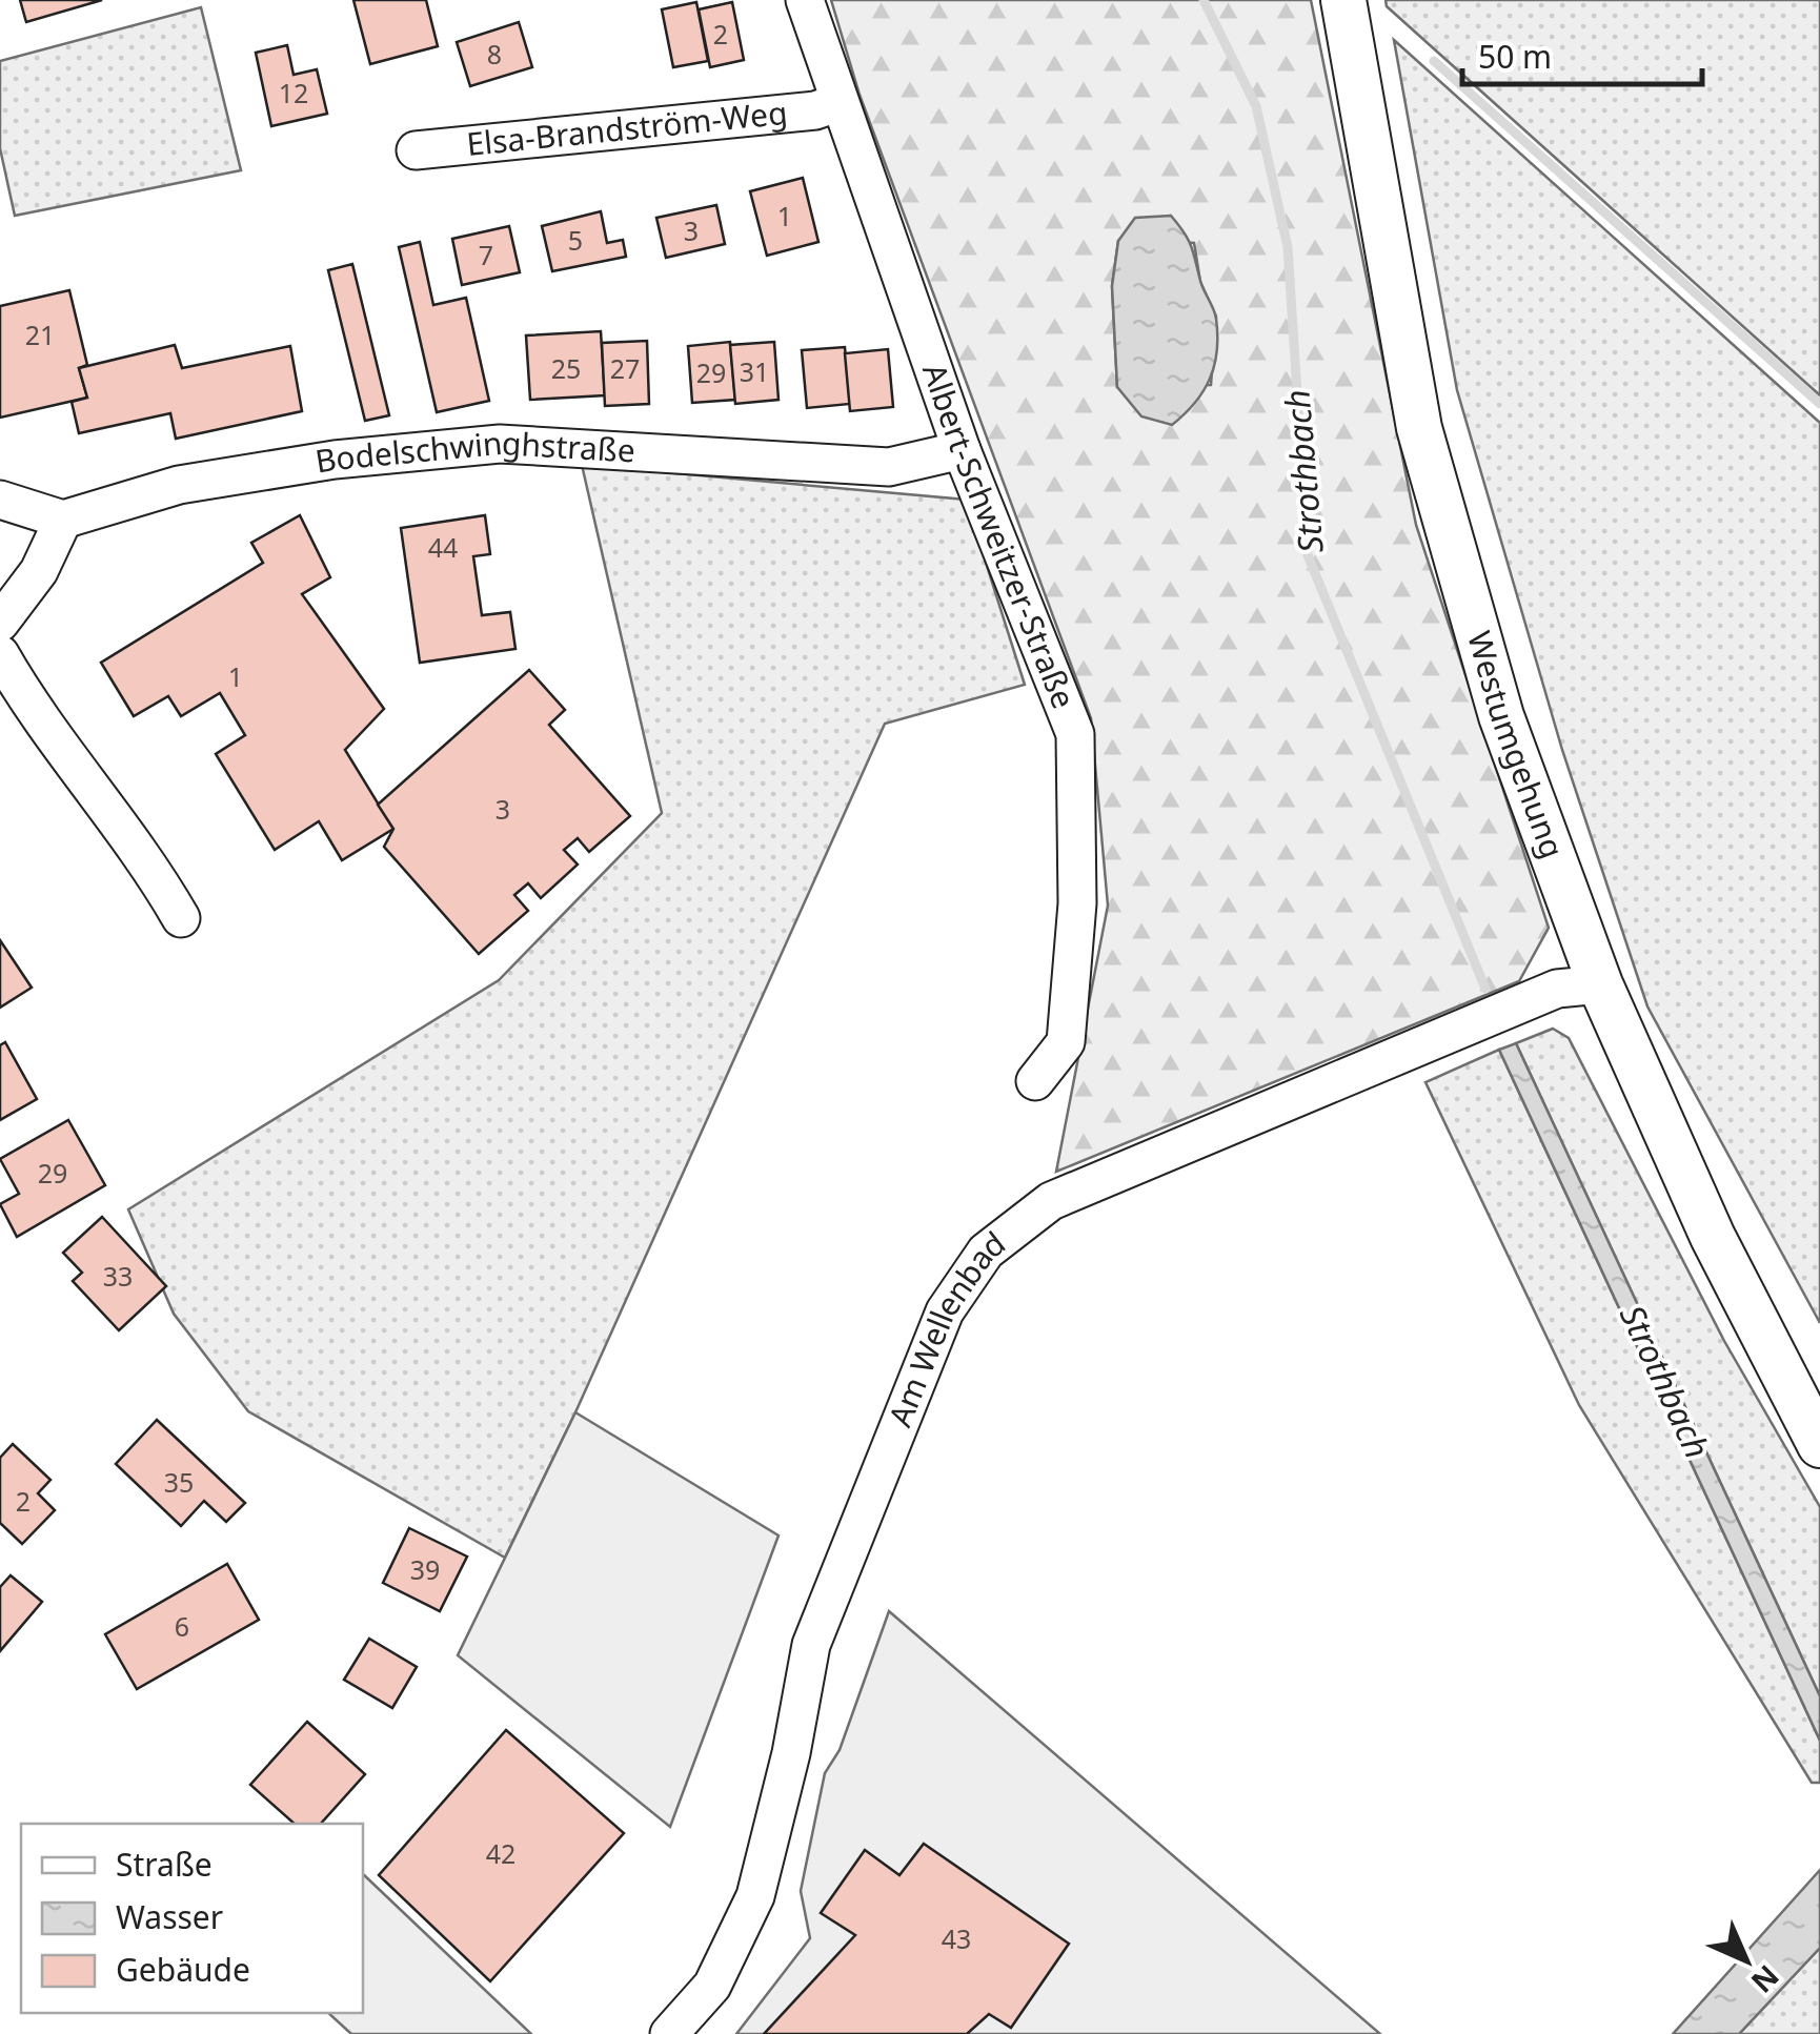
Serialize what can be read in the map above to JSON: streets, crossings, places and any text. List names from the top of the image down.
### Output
{
  "streets": {
    "main road": ["Westumgehung"],
    "street": [
      "Elsa-Brandström-Weg",
      "Bodelschwinghstraße",
      "Albert-Schweitzer-Straße",
      "Am Wellenbad"
    ]
  },
  "crossings": [
    ["Elsa-Brandström-Weg", "Albert-Schweitzer-Straße"],
    ["Bodelschwinghstraße", "Albert-Schweitzer-Straße"],
    ["Westumgehung", "Am Wellenbad"]
  ],
  "water": ["Strothbach"],
  "house_numbers": [
    "2",
    "8",
    "12",
    "1",
    "3",
    "5",
    "7",
    "21",
    "25",
    "27",
    "31",
    "29",
    "44",
    "1",
    "3",
    "29",
    "33",
    "35",
    "2",
    "39",
    "6",
    "42",
    "43"
  ],
  "legend": ["Straße", "Wasser", "Gebäude"],
  "scale_bar": "50 m",
  "north": "bottom right"
}
